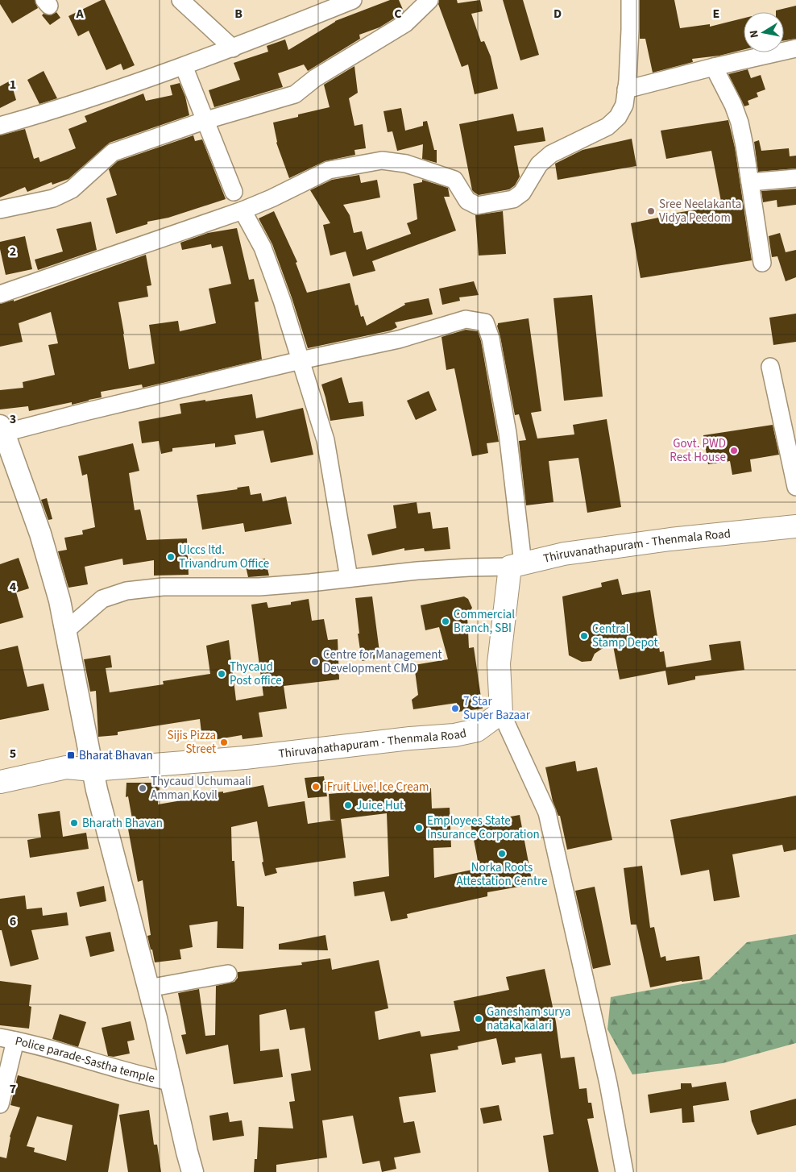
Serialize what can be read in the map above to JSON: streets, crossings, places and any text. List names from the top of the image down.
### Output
{
  "streets": {
    "main road": ["Thiruvanathapuram - Thenmala Road"],
    "street": ["Police parade-Sastha temple"]
  },
  "places": {
    "other": [
      "Sree Neelakanta Vidya Peedom",
      "Govt. PWD Rest House",
      "Ulccs ltd. Trivandrum Office",
      "Commercial Branch, SBI",
      "Central Stamp Depot",
      "Centre for Management Development CMD",
      "Thycaud Post office",
      "7 Star Super Bazaar",
      "Sijis Pizza Street",
      "iFruit Live! Ice Cream",
      "Thycaud Uchumaali Amman Kovil",
      "Juice Hut",
      "Bharath Bhavan",
      "Employees State Insurance Corporation",
      "Norka Roots Attestation Centre",
      "Ganesham surya nataka kalari"
    ],
    "transit": ["Bharat Bhavan"]
  },
  "north": "left",
  "grid": {
    "columns": [
      "A",
      "B",
      "C",
      "D",
      "E"
    ],
    "rows": [
      "1",
      "2",
      "3",
      "4",
      "5",
      "6",
      "7"
    ]
  }
}
